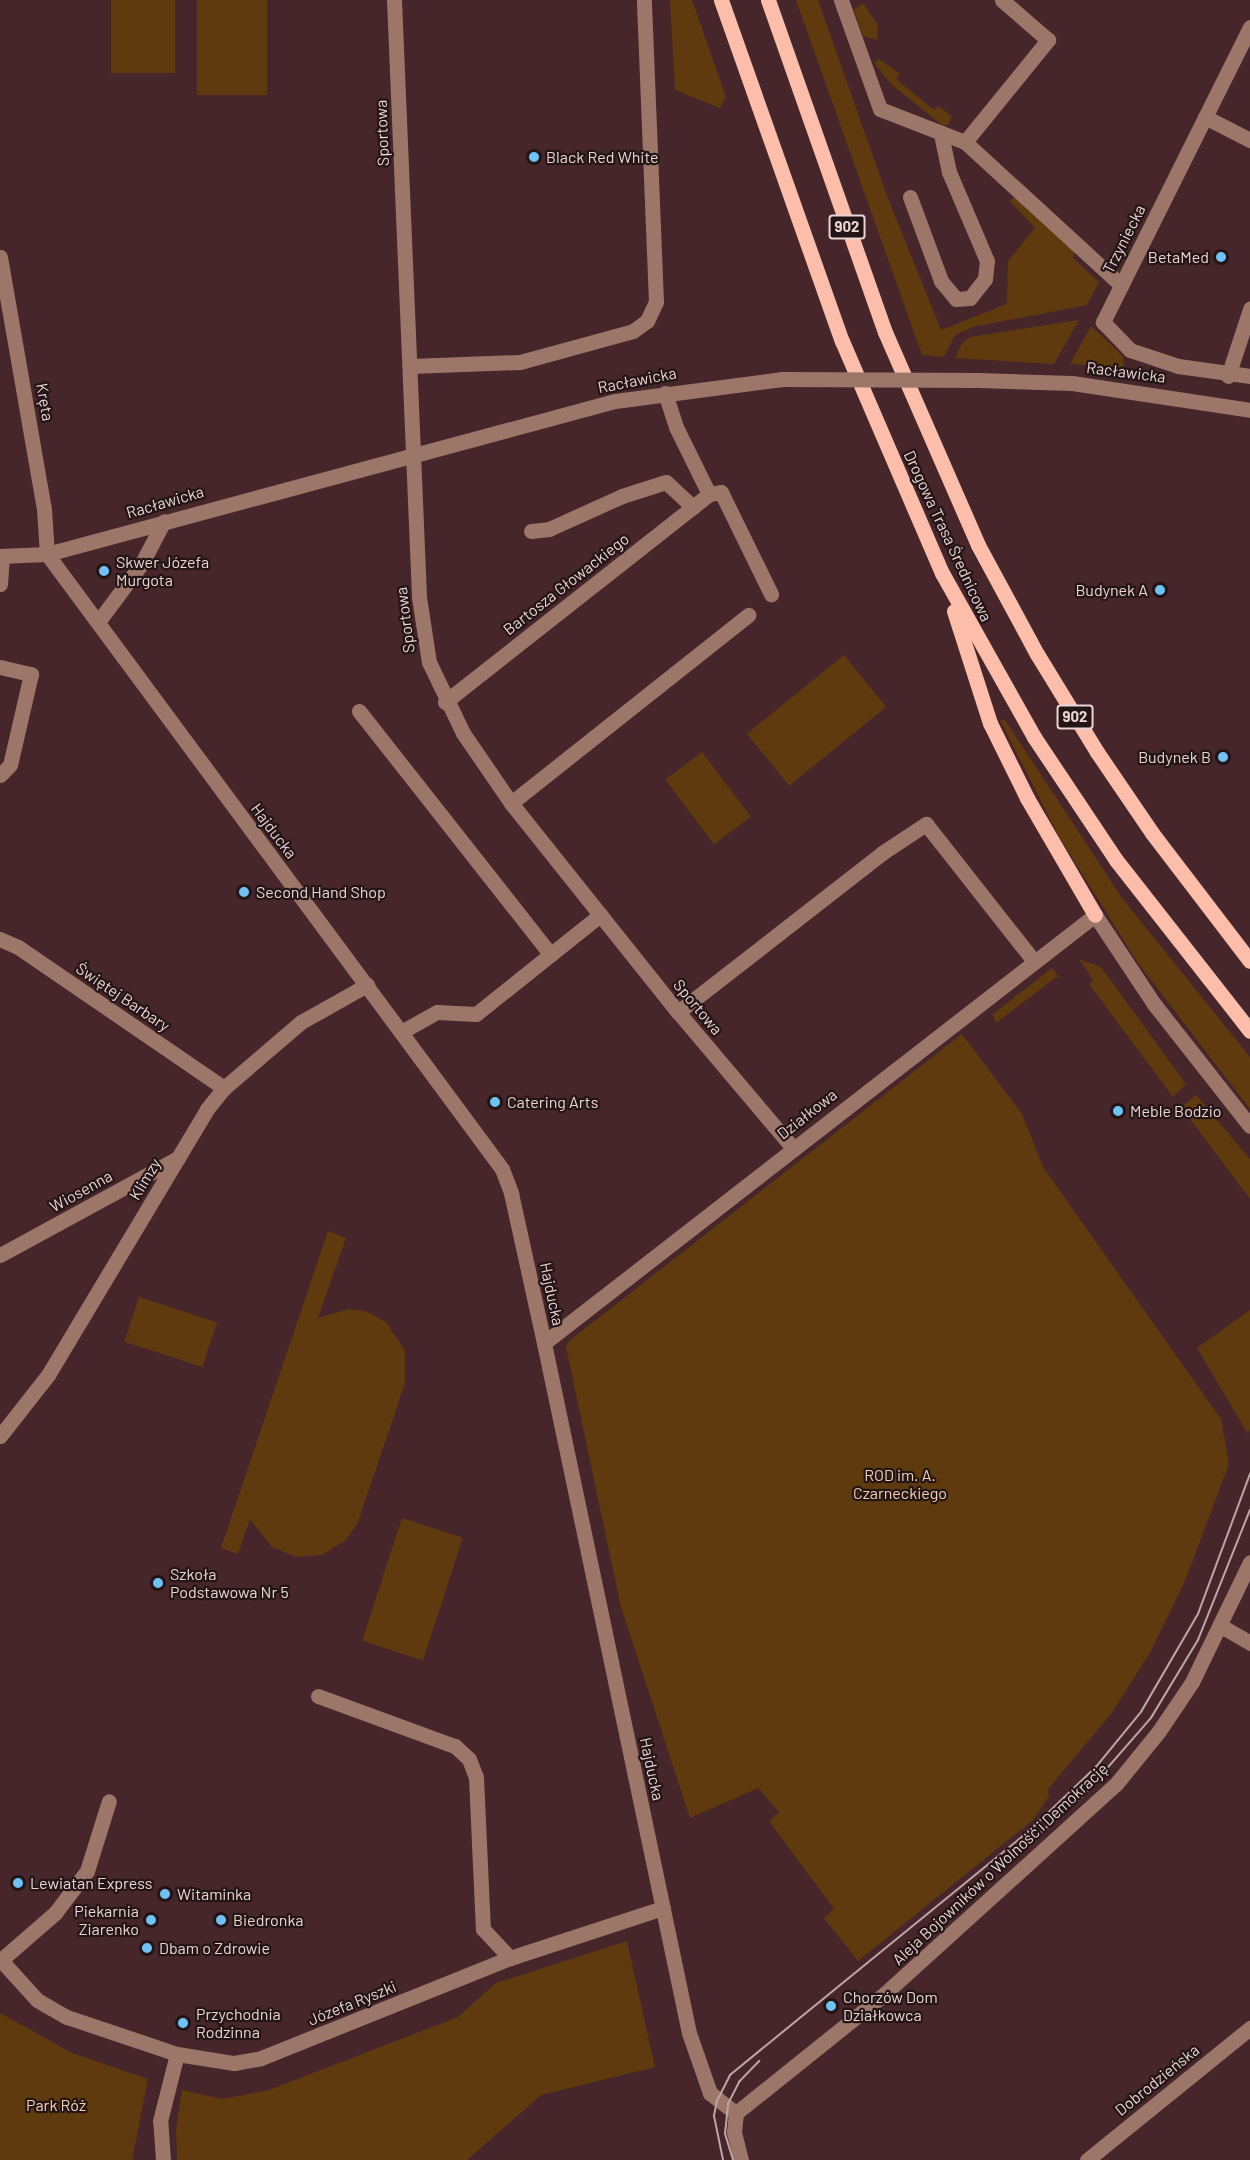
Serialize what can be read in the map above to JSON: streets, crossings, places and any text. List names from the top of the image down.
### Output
{
  "streets": {
    "main road": ["902", "Drogowa Trasa Średnicowa"],
    "street": [
      "Sportowa",
      "Trzyniecka",
      "Racławicka",
      "Kręta",
      "Bartosza Głowackiego",
      "Hajducka",
      "Świętej Barbary",
      "Działkowa",
      "Klimzy",
      "Wiosenna",
      "Aleja Bojowników o Wolność i Demokrację",
      "Józefa Ryszki",
      "Dobrodzieńska"
    ]
  },
  "crossings": [
    ["Sportowa", "Racławicka"],
    ["Sportowa", "Bartosza Głowackiego"],
    ["Sportowa", "Działkowa"],
    ["Racławicka", "Kręta"],
    ["Racławicka", "Hajducka"],
    ["Kręta", "Hajducka"],
    ["Hajducka", "Działkowa"],
    ["Hajducka", "Klimzy"],
    ["Hajducka", "Aleja Bojowników o Wolność i Demokrację"],
    ["Hajducka", "Józefa Ryszki"],
    ["Świętej Barbary", "Klimzy"],
    ["Klimzy", "Wiosenna"]
  ],
  "parks": ["ROD im. A. Czarneckiego", "Park Róż"],
  "places": [
    "Black Red White",
    "BetaMed",
    "Skwer Józefa Murgota",
    "Budynek A",
    "Budynek B",
    "Second Hand Shop",
    "Catering Arts",
    "Meble Bodzio",
    "Szkoła Podstawowa Nr 5",
    "Lewiatan Express",
    "Witaminka",
    "Piekarnia Ziarenko",
    "Biedronka",
    "Dbam o Zdrowie",
    "Chorzów Dom Działkowca",
    "Przychodnia Rodzinna"
  ]
}
